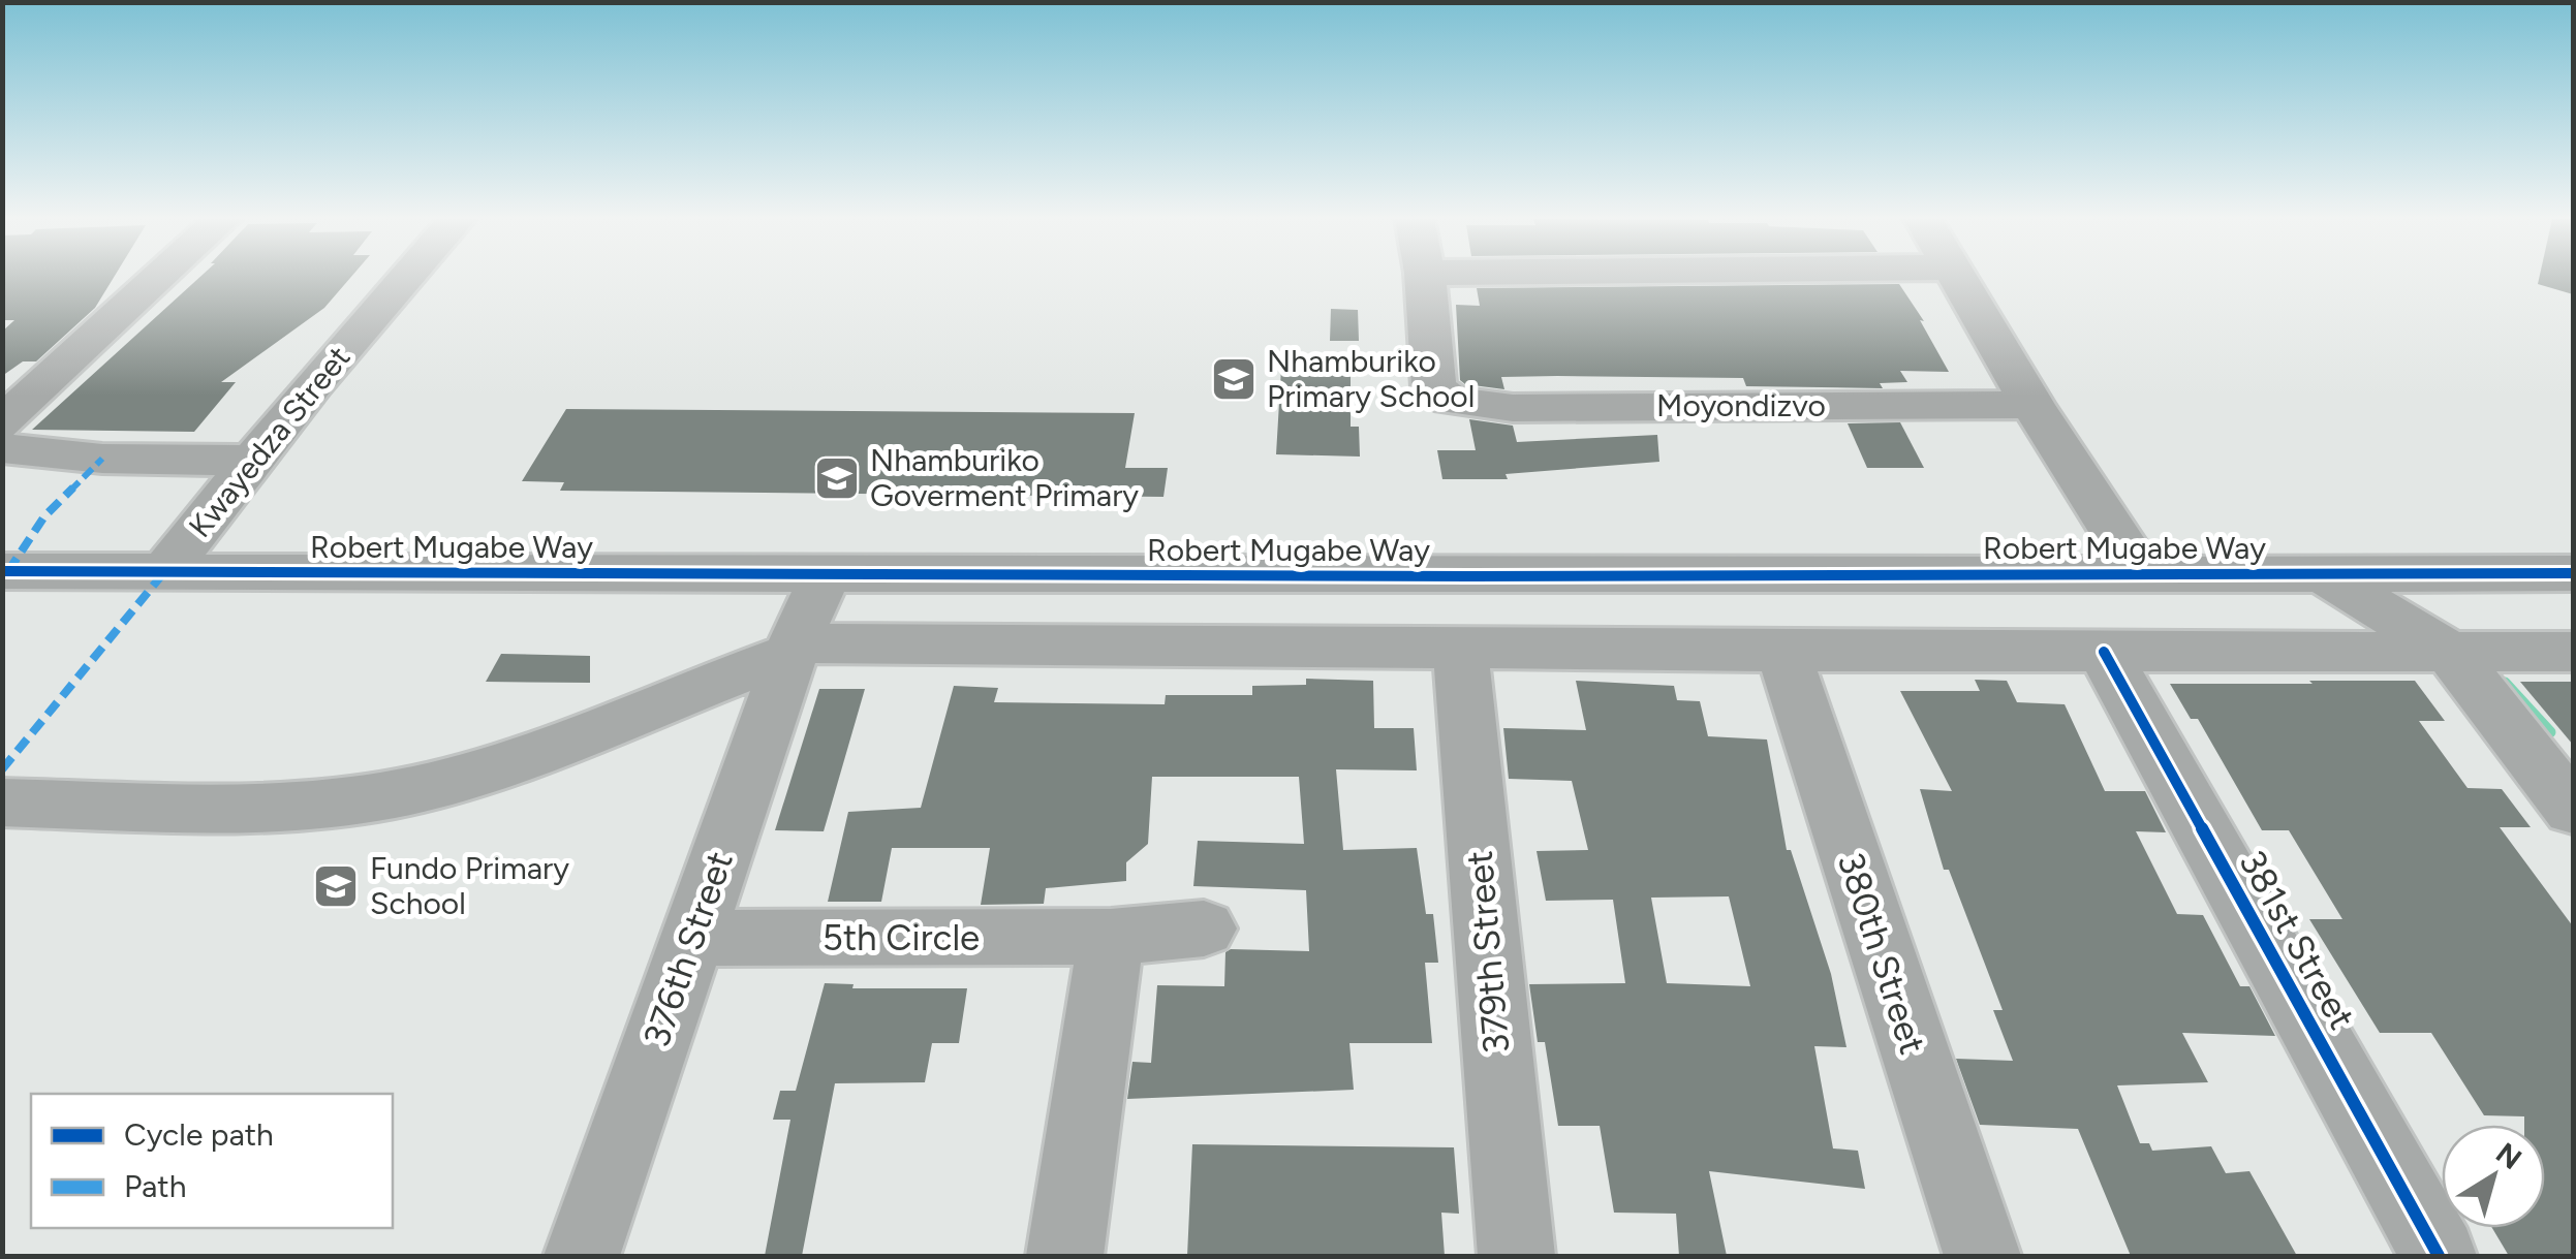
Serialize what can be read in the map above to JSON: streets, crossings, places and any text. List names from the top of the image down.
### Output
{
  "streets": {
    "street": [
      "Moyondizvo",
      "Kwayedza Street",
      "Robert Mugabe Way",
      "5th Circle",
      "381st Street",
      "376th Street",
      "379th Street",
      "380th Street"
    ]
  },
  "crossings": [
    ["Kwayedza Street", "Robert Mugabe Way"],
    ["Robert Mugabe Way", "376th Street"],
    ["5th Circle", "376th Street"]
  ],
  "places": {
    "school or university": ["Nhamburiko Primary School", "Nhamburiko Goverment Primary", "Fundo Primary School"]
  },
  "legend": ["Cycle path", "Path"],
  "north": "top right"
}
